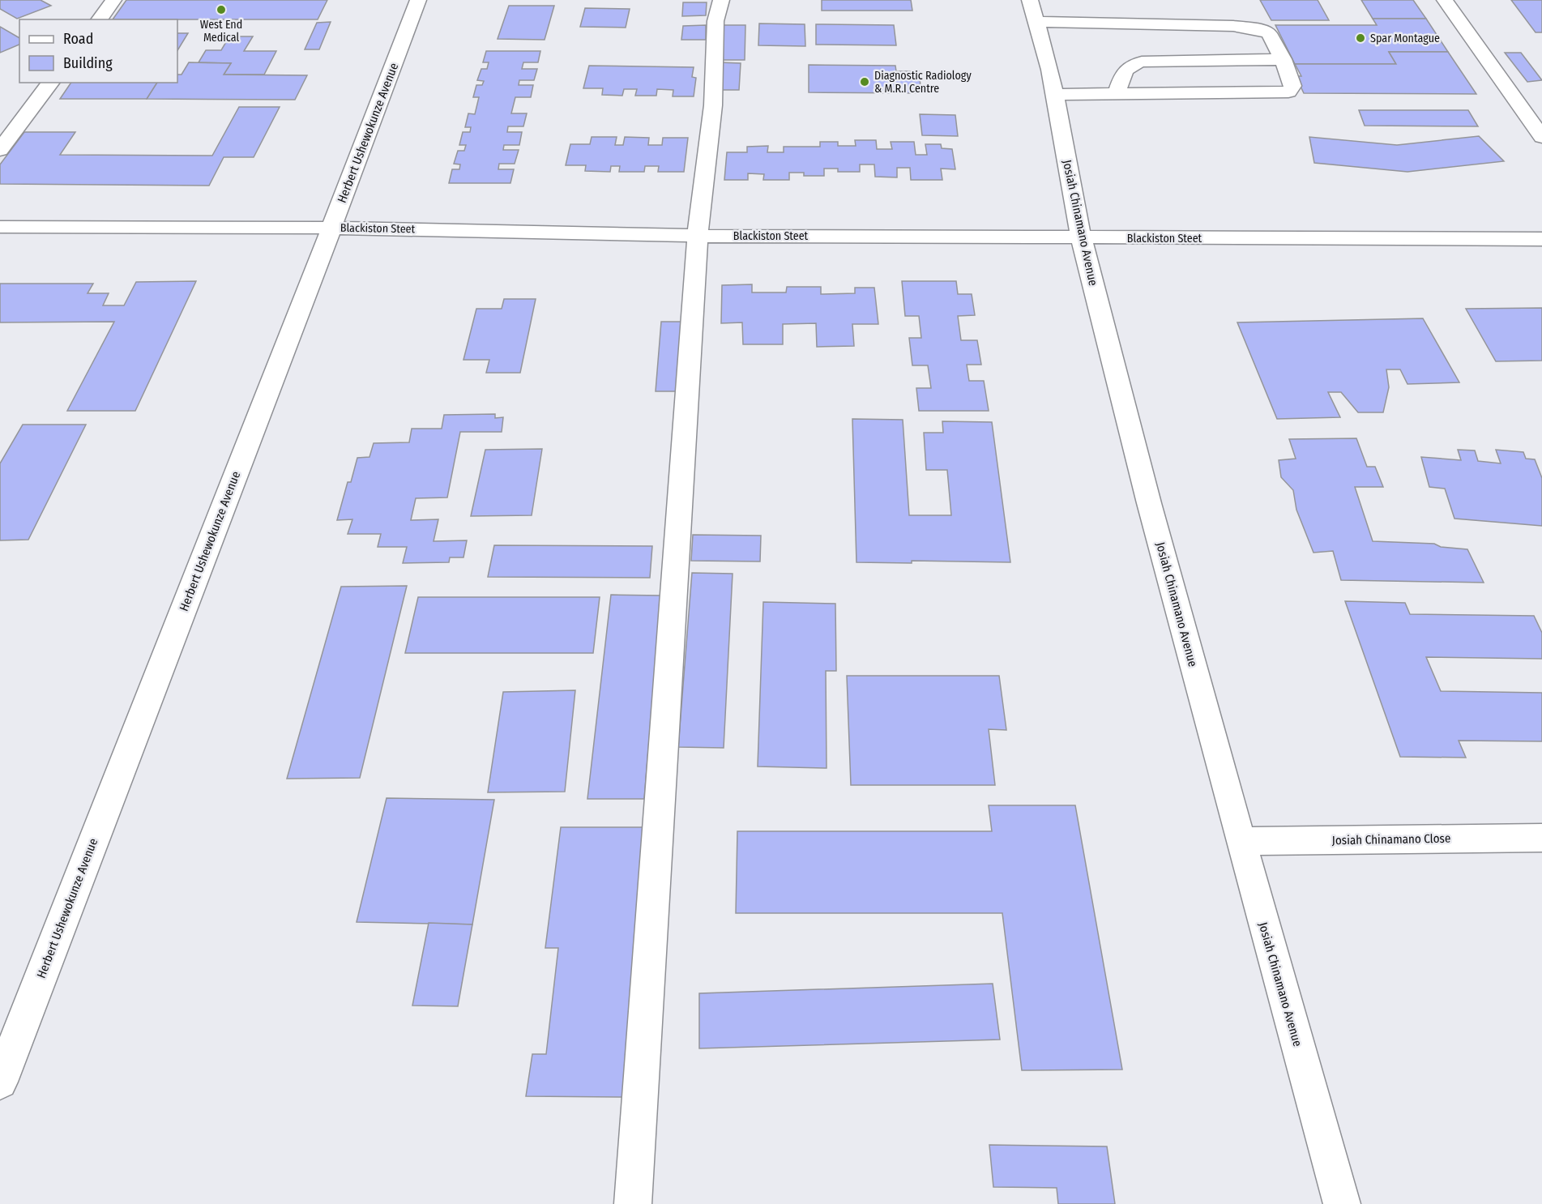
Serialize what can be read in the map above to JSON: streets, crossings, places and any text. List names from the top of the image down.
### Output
{
  "streets": {
    "street": [
      "Herbert Ushewokunze Avenue",
      "Josiah Chinamano Avenue",
      "Blackiston Steet",
      "Josiah Chinamano Close"
    ]
  },
  "crossings": [
    ["Herbert Ushewokunze Avenue", "Blackiston Steet"],
    ["Josiah Chinamano Avenue", "Blackiston Steet"],
    ["Josiah Chinamano Avenue", "Josiah Chinamano Close"]
  ],
  "places": ["West End Medical", "Spar Montague", "Diagnostic Radiology & M.R.I Centre"],
  "legend": ["Road", "Building"]
}
